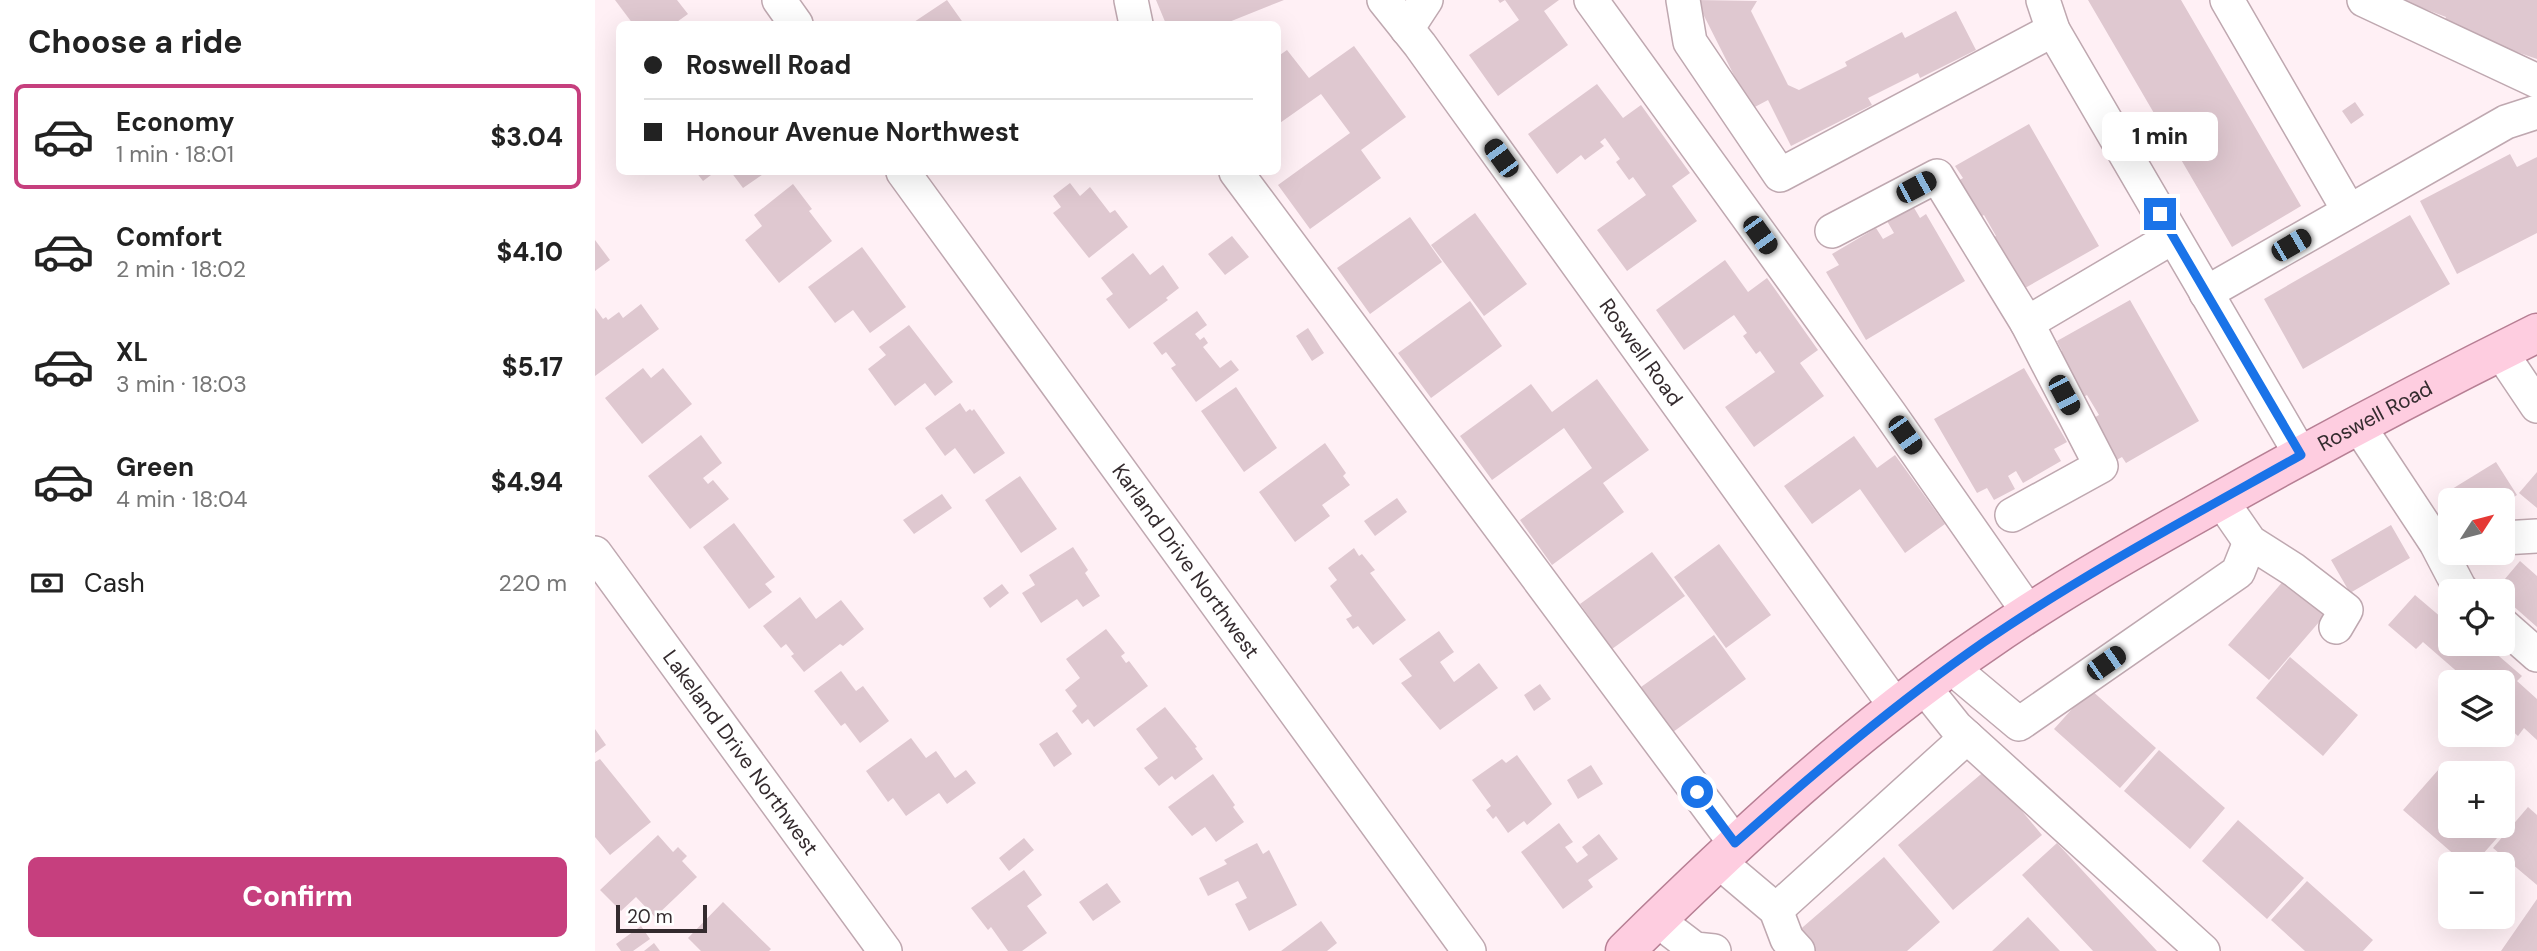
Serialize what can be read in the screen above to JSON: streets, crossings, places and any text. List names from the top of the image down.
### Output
{
  "streets": {
    "main road": ["Roswell Road"],
    "street": ["Karland Drive Northwest", "Lakeland Drive Northwest"]
  },
  "scale_bar": "20 m",
  "north": "top right",
  "page": {
    "heading": "Choose a ride",
    "banner": ["Roswell Road", "Honour Avenue Northwest"],
    "list": [
      {
        "name": "Economy",
        "note": "1 min · 18:01",
        "value": "$3.04"
      },
      {
        "name": "Comfort",
        "note": "2 min · 18:02",
        "value": "$4.10"
      },
      {
        "name": "XL",
        "note": "3 min · 18:03",
        "value": "$5.17"
      },
      {
        "name": "Green",
        "note": "4 min · 18:04",
        "value": "$4.94"
      }
    ],
    "bubble": "1 min",
    "map_buttons": ["+", "−"],
    "pay": ["Cash", "220 m"],
    "buttons": "Confirm",
    "scale": "20 m"
  }
}
